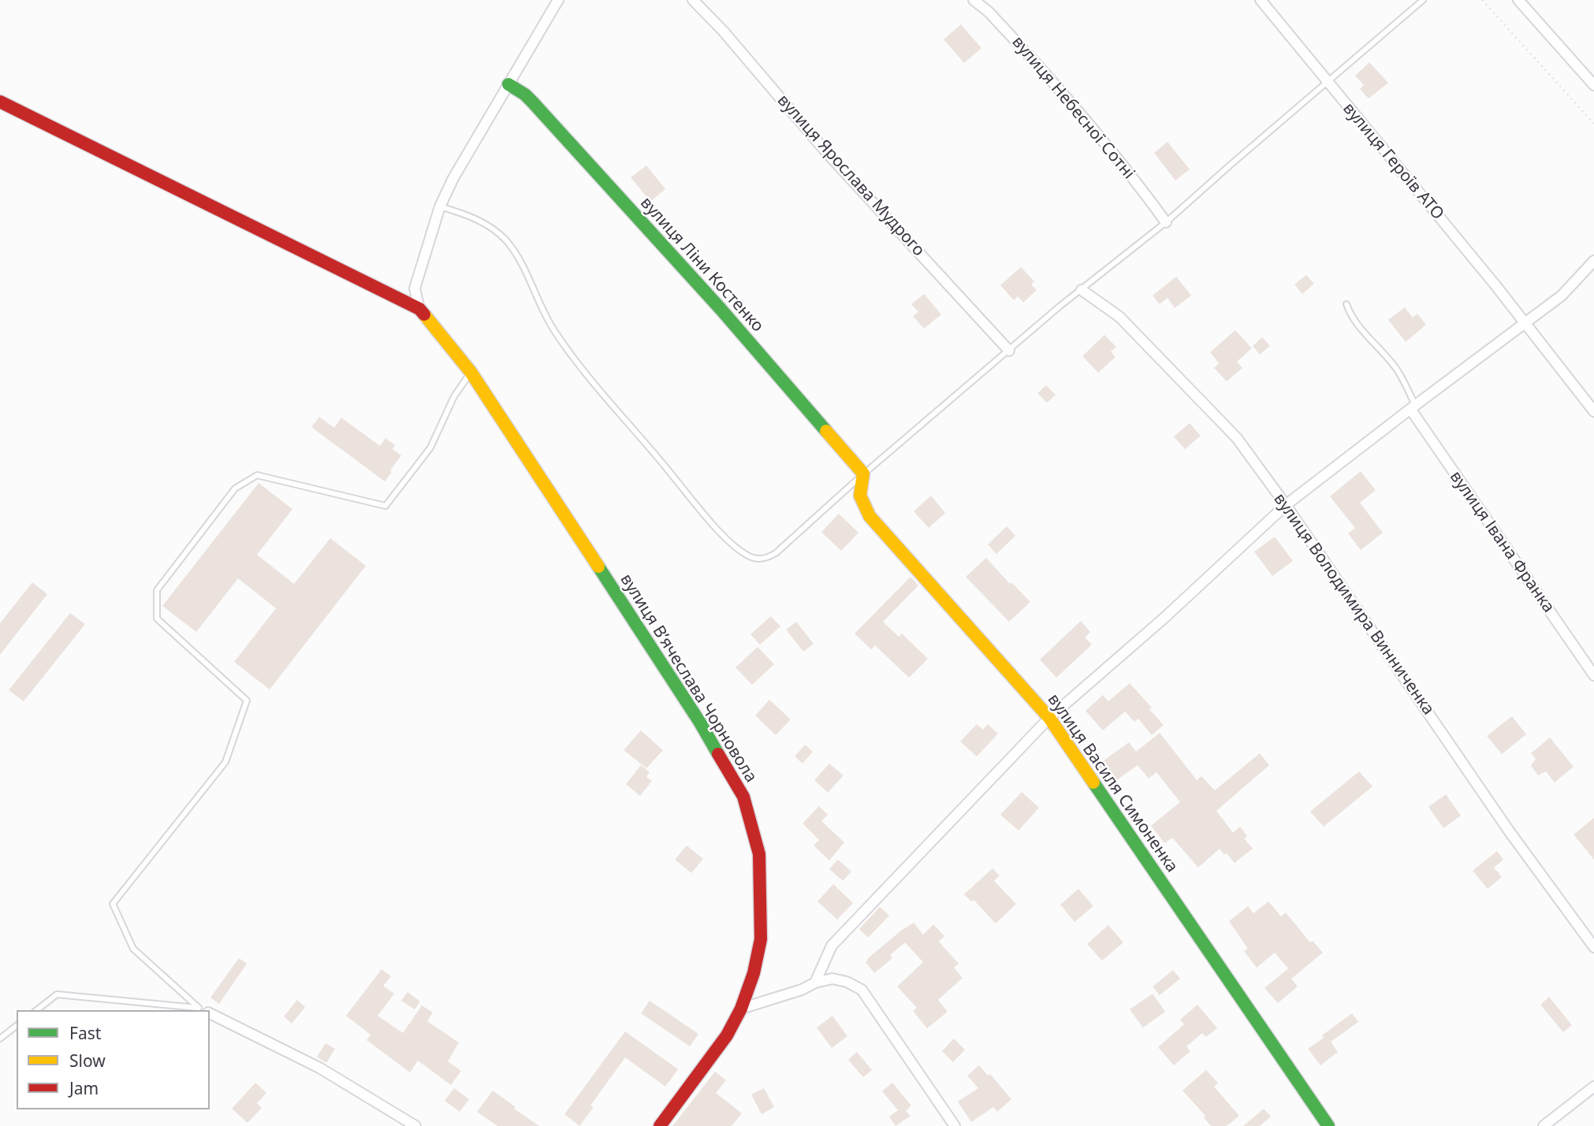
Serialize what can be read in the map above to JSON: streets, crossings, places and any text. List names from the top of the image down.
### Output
{
  "streets": {
    "street": [
      "вулиця Небесної Сотні",
      "вулиця Героїв АТО",
      "вулиця Ярослава Мудрого",
      "вулиця Ліни Костенко",
      "вулиця Івана Франка",
      "вулиця Володимира Винниченка",
      "вулиця Вʼячеслава Чорновола",
      "вулиця Василя Симоненка"
    ]
  },
  "crossings": [
    ["вулиця Ліни Костенко", "вулиця Василя Симоненка"]
  ],
  "legend": ["Fast", "Slow", "Jam"]
}
